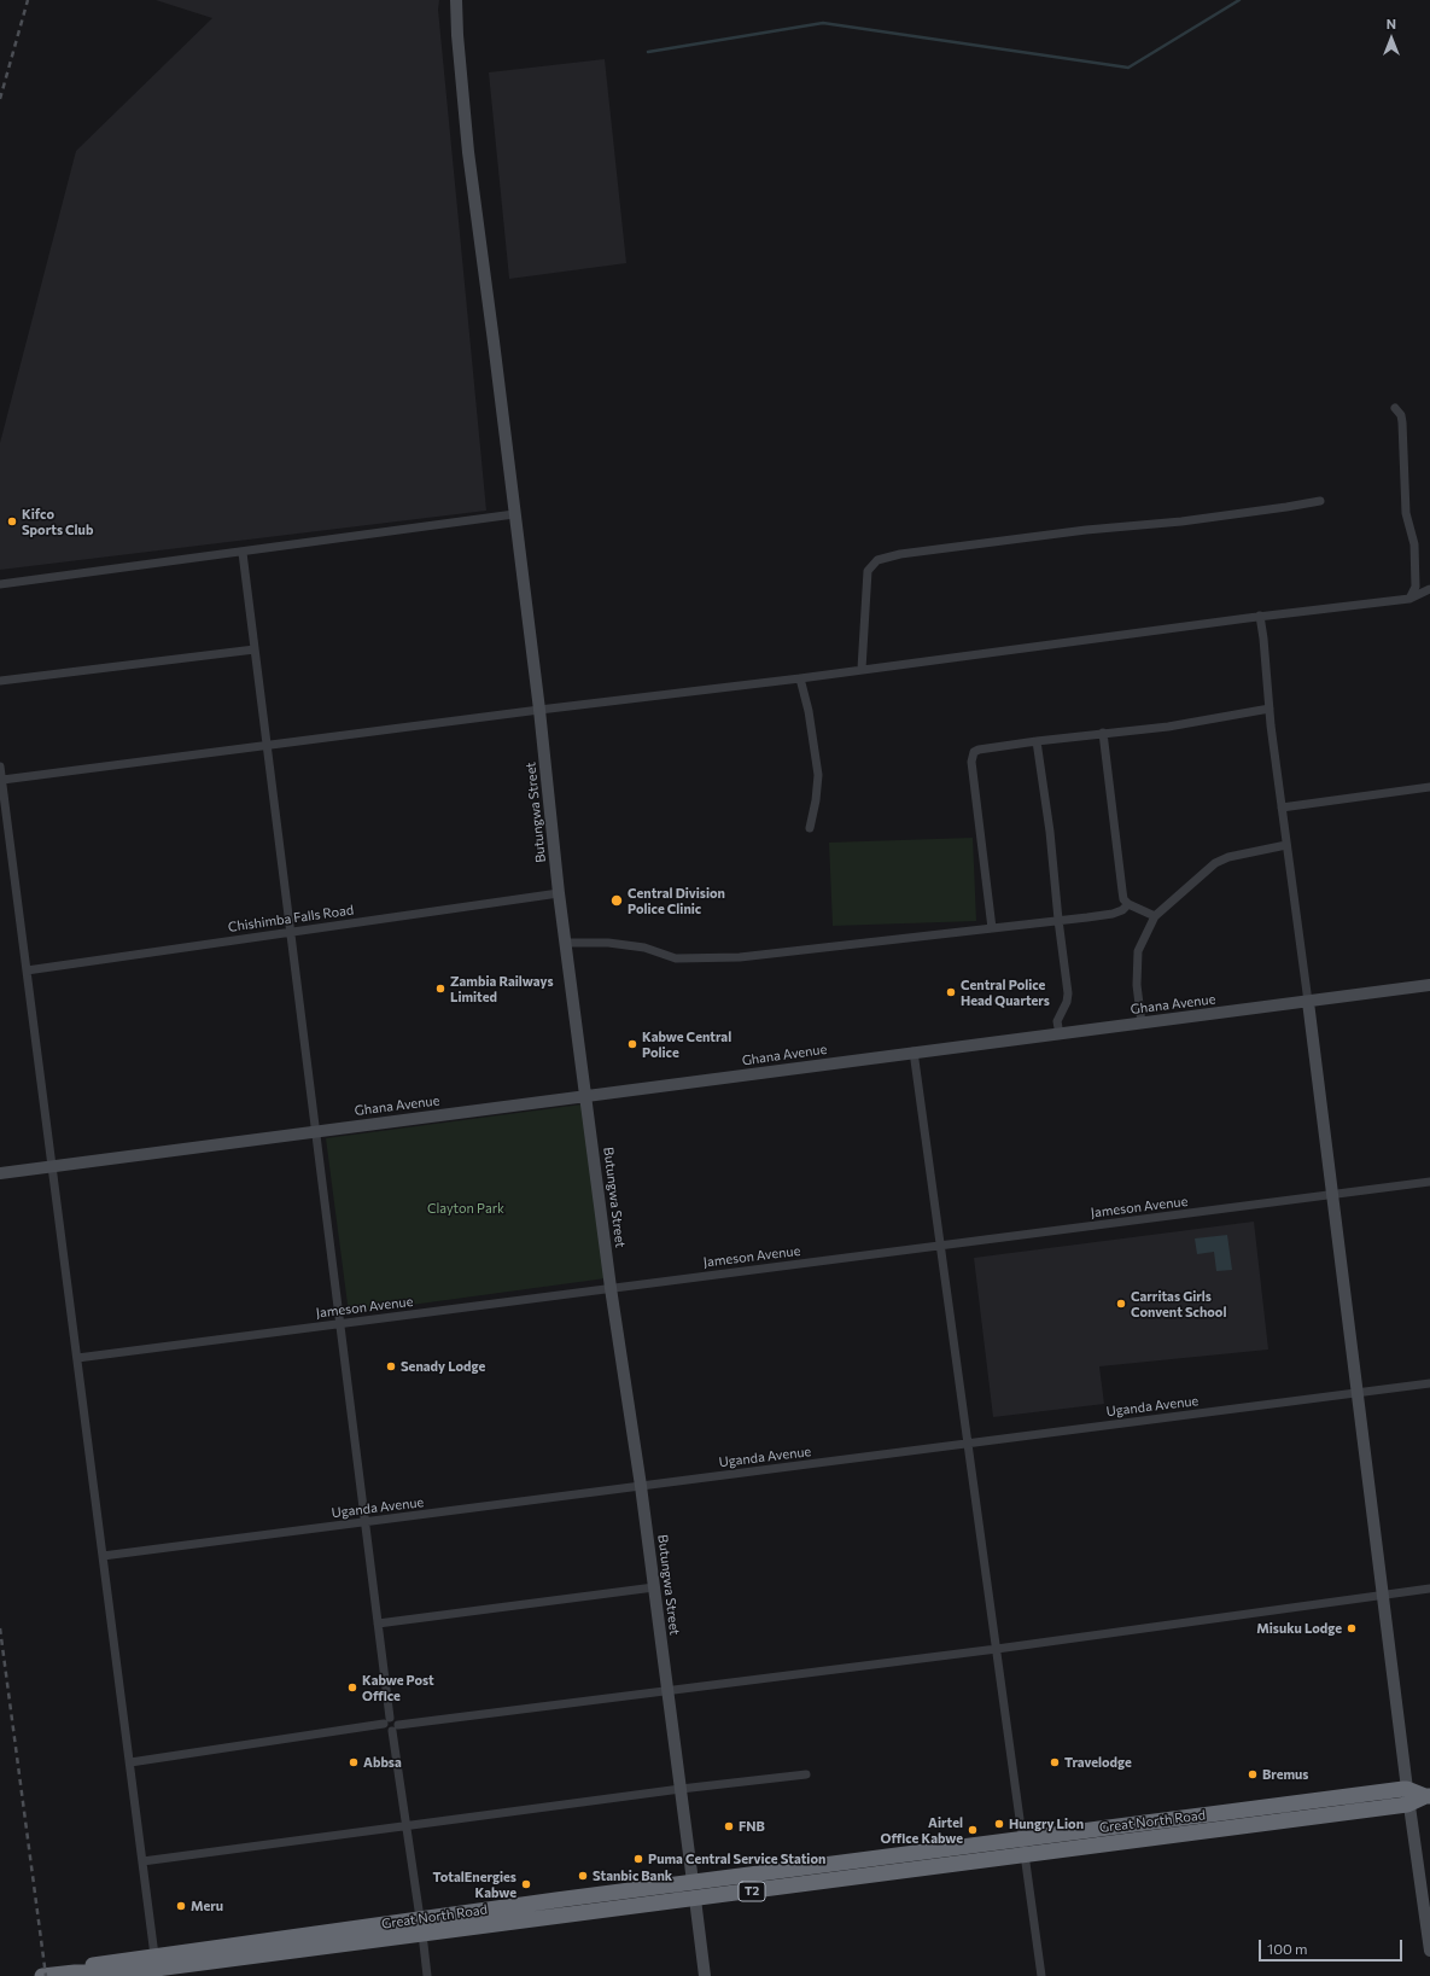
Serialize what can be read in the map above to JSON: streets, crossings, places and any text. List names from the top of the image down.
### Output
{
  "streets": {
    "highway": ["Great North Road", "T2"],
    "main road": ["Butungwa Street", "Ghana Avenue"],
    "street": ["Chishimba Falls Road", "Jameson Avenue", "Uganda Avenue"]
  },
  "crossings": [
    ["Butungwa Street", "Chishimba Falls Road"],
    ["Butungwa Street", "Ghana Avenue"],
    ["Butungwa Street", "Jameson Avenue"],
    ["Butungwa Street", "Uganda Avenue"],
    ["Butungwa Street", "Great North Road"]
  ],
  "parks": ["Clayton Park"],
  "places": [
    "Kifco Sports Club",
    "Central Division Police Clinic",
    "Zambia Railways Limited",
    "Central Police Head Quarters",
    "Kabwe Central Police",
    "Carritas Girls Convent School",
    "Senady Lodge",
    "Misuku Lodge",
    "Kabwe Post Office",
    "Abbsa",
    "Travelodge",
    "Bremus",
    "Hungry Lion",
    "FNB",
    "Airtel Office Kabwe",
    "Puma Central Service Station",
    "Stanbic Bank",
    "TotalEnergies Kabwe",
    "Meru"
  ],
  "scale_bar": "100 m",
  "north": "top"
}
